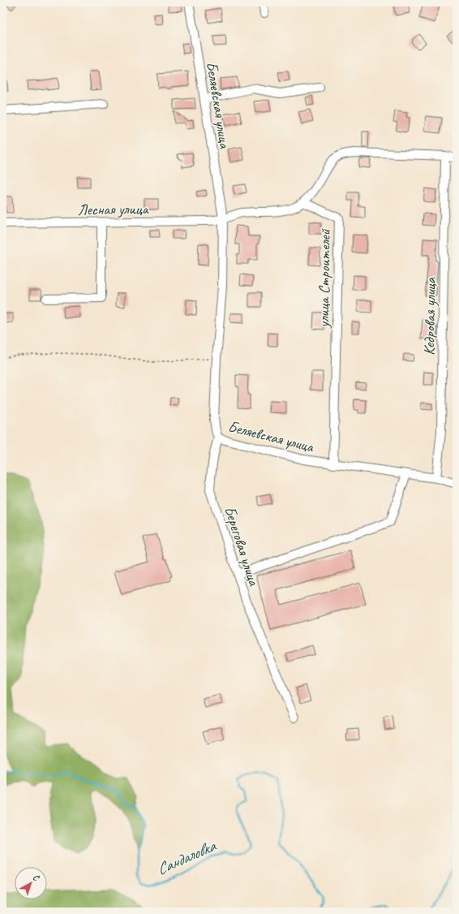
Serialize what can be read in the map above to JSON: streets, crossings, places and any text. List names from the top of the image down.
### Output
{
  "streets": {
    "street": [
      "Беляевская улица",
      "Лесная улица",
      "улица Строителей",
      "Кедровая улица",
      "Береговая улица"
    ]
  },
  "crossings": [
    ["Беляевская улица", "Лесная улица"],
    ["Беляевская улица", "улица Строителей"],
    ["Беляевская улица", "Кедровая улица"],
    ["Беляевская улица", "Береговая улица"],
    ["Лесная улица", "улица Строителей"]
  ],
  "water": ["Сандаловка"],
  "north": "top right"
}
